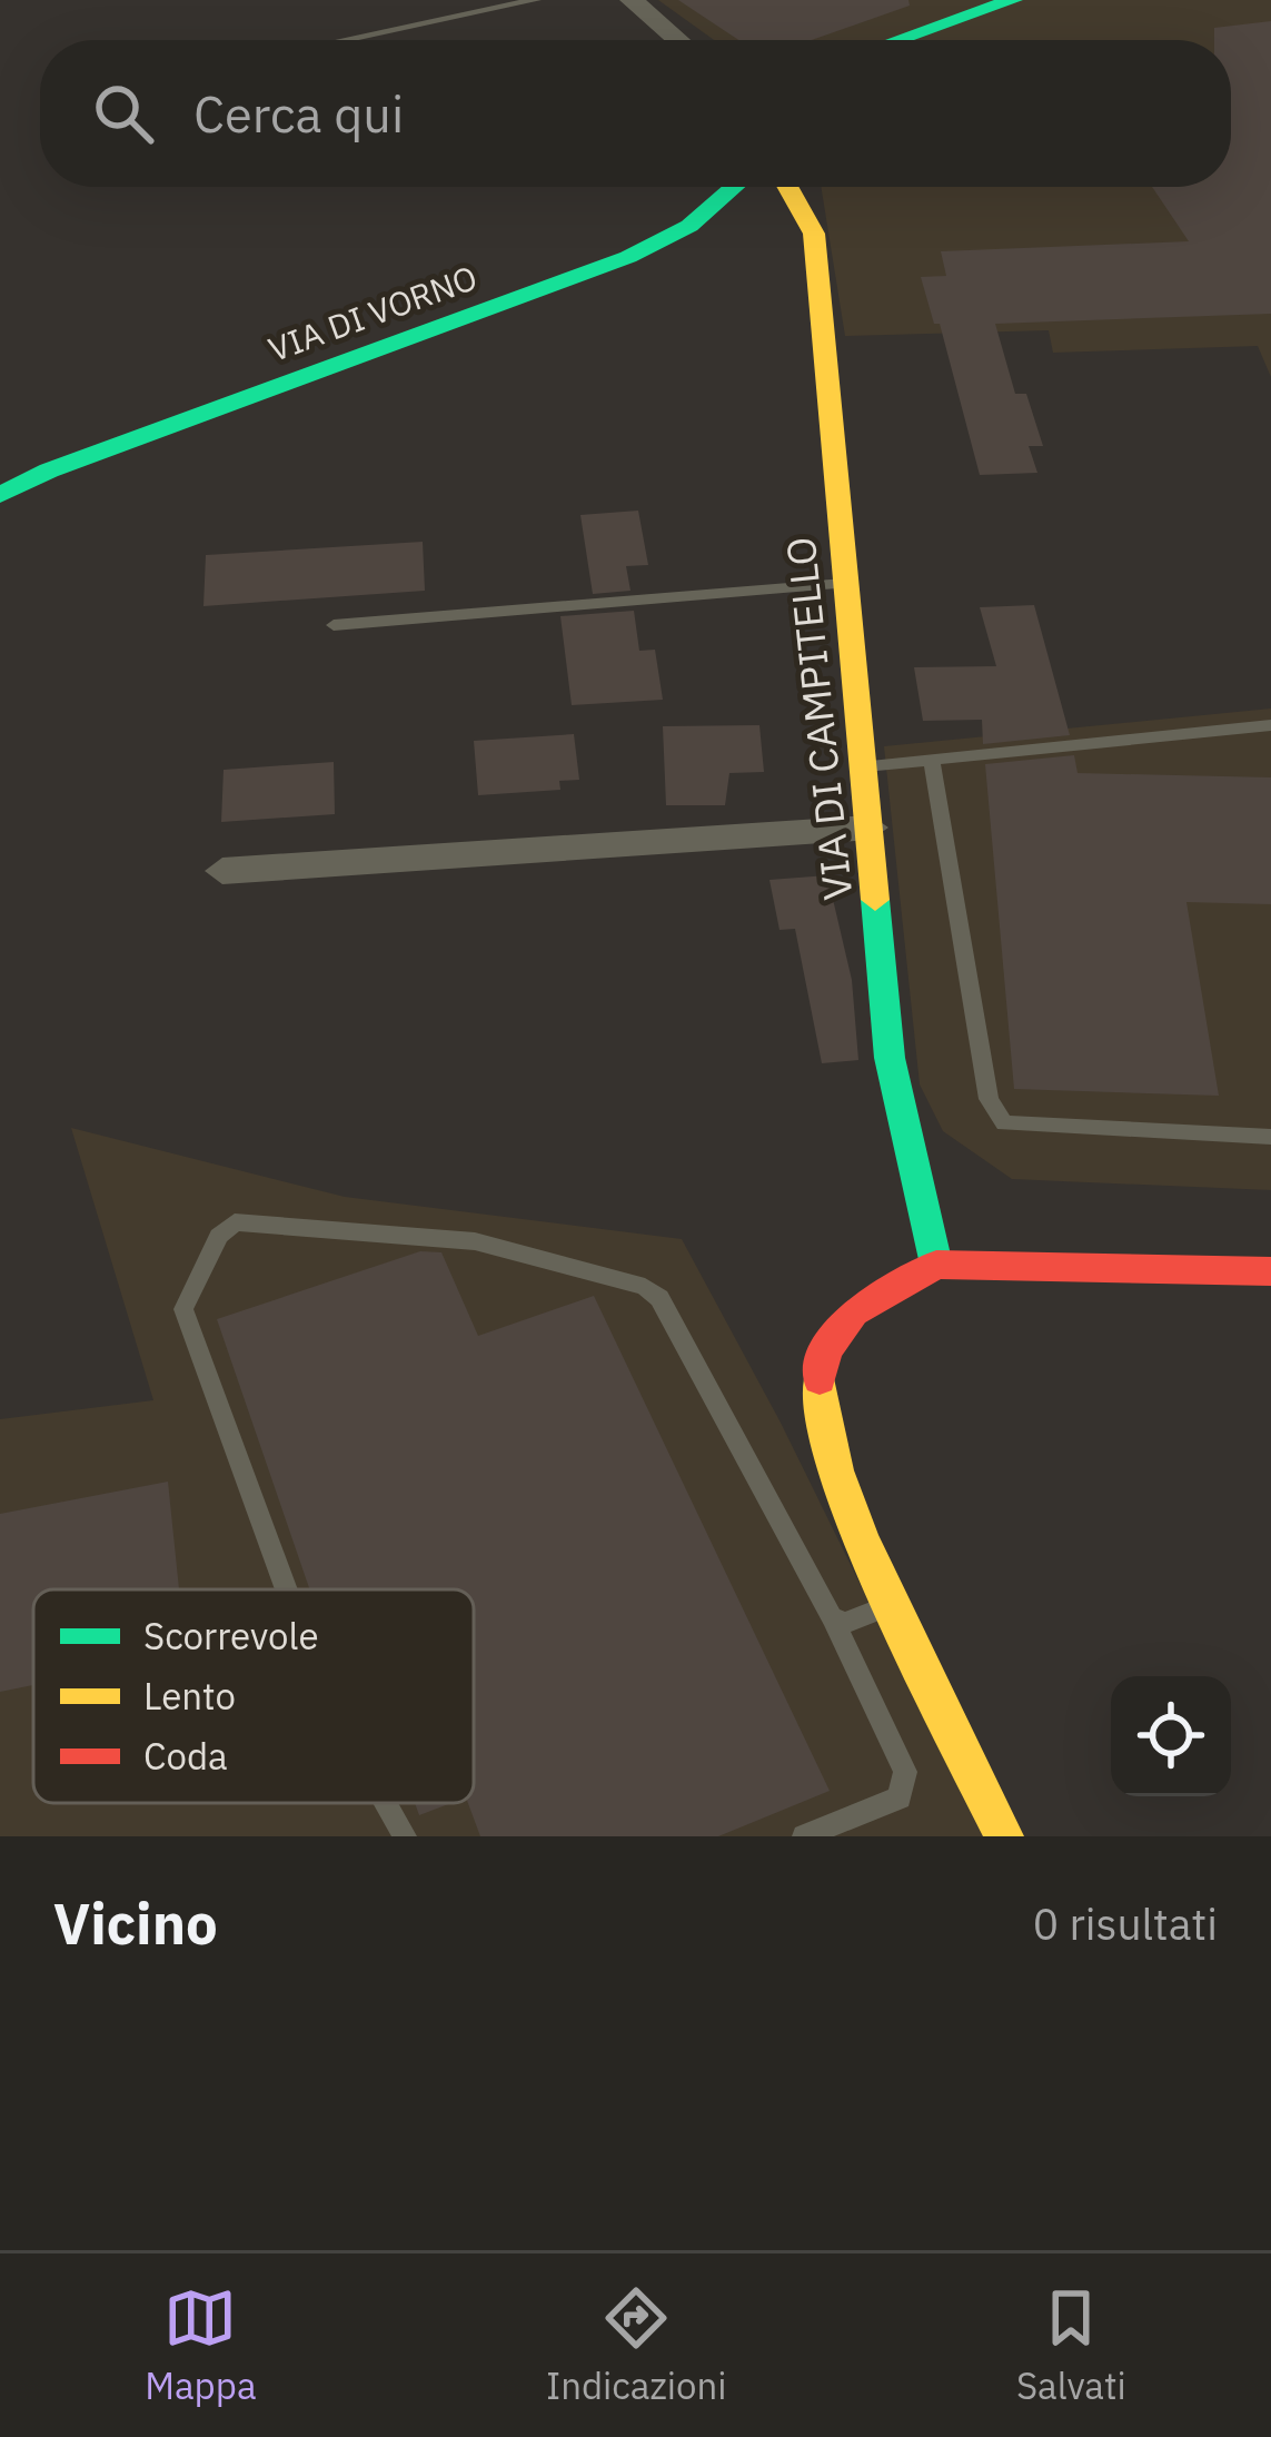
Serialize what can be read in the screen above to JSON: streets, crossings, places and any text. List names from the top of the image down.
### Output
{
  "streets": {
    "street": ["VIA DI VORNO", "VIA DI CAMPITELLO"]
  },
  "legend": ["Scorrevole", "Lento", "Coda"],
  "page": {
    "search": "Cerca qui",
    "heading": ["Vicino", "0 risultati"],
    "nav": ["Mappa", "Indicazioni", "Salvati"]
  }
}
